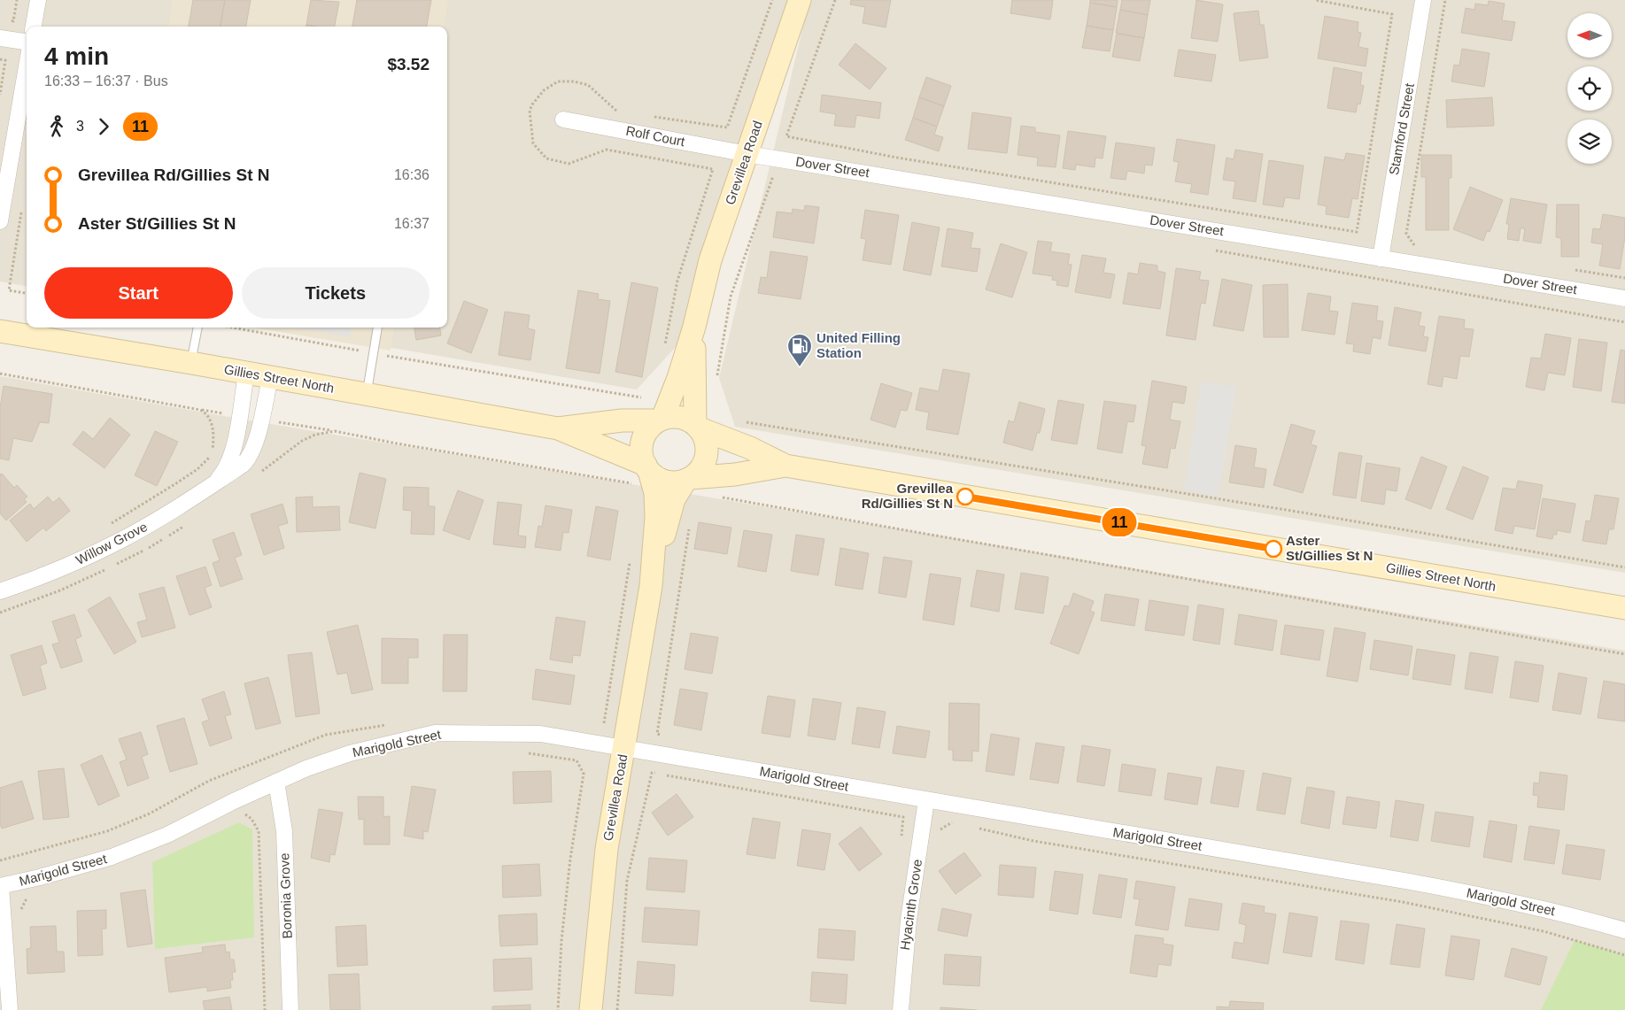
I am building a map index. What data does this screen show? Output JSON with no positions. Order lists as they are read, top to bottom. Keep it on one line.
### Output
{"streets":{"main road":["Grevillea Road","Gillies Street North"],"street":["Stamford Street","Rolf Court","Dover Street","Willow Grove","Marigold Street","Boronia Grove","Hyacinth Grove"]},"crossings":[["Stamford Street","Dover Street"],["Rolf Court","Grevillea Road"],["Rolf Court","Dover Street"],["Grevillea Road","Dover Street"],["Grevillea Road","Gillies Street North"],["Grevillea Road","Marigold Street"],["Gillies Street North","Willow Grove"],["Marigold Street","Boronia Grove"],["Marigold Street","Hyacinth Grove"]],"places":{"fuel station":["United Filling Station"],"other":["Grevillea Rd/Gillies St N","Aster St/Gillies St N"]},"lines":["bus line 11"],"north":"left","page":{"on_map":"11","heading":["4 min","16:33 – 16:37 · Bus","$3.52"],"legs":["3","11"],"list":[{"name":"Grevillea Rd/Gillies St N","value":"16:36"},{"name":"Aster St/Gillies St N","value":"16:37"}],"buttons":["Start","Tickets"]}}
